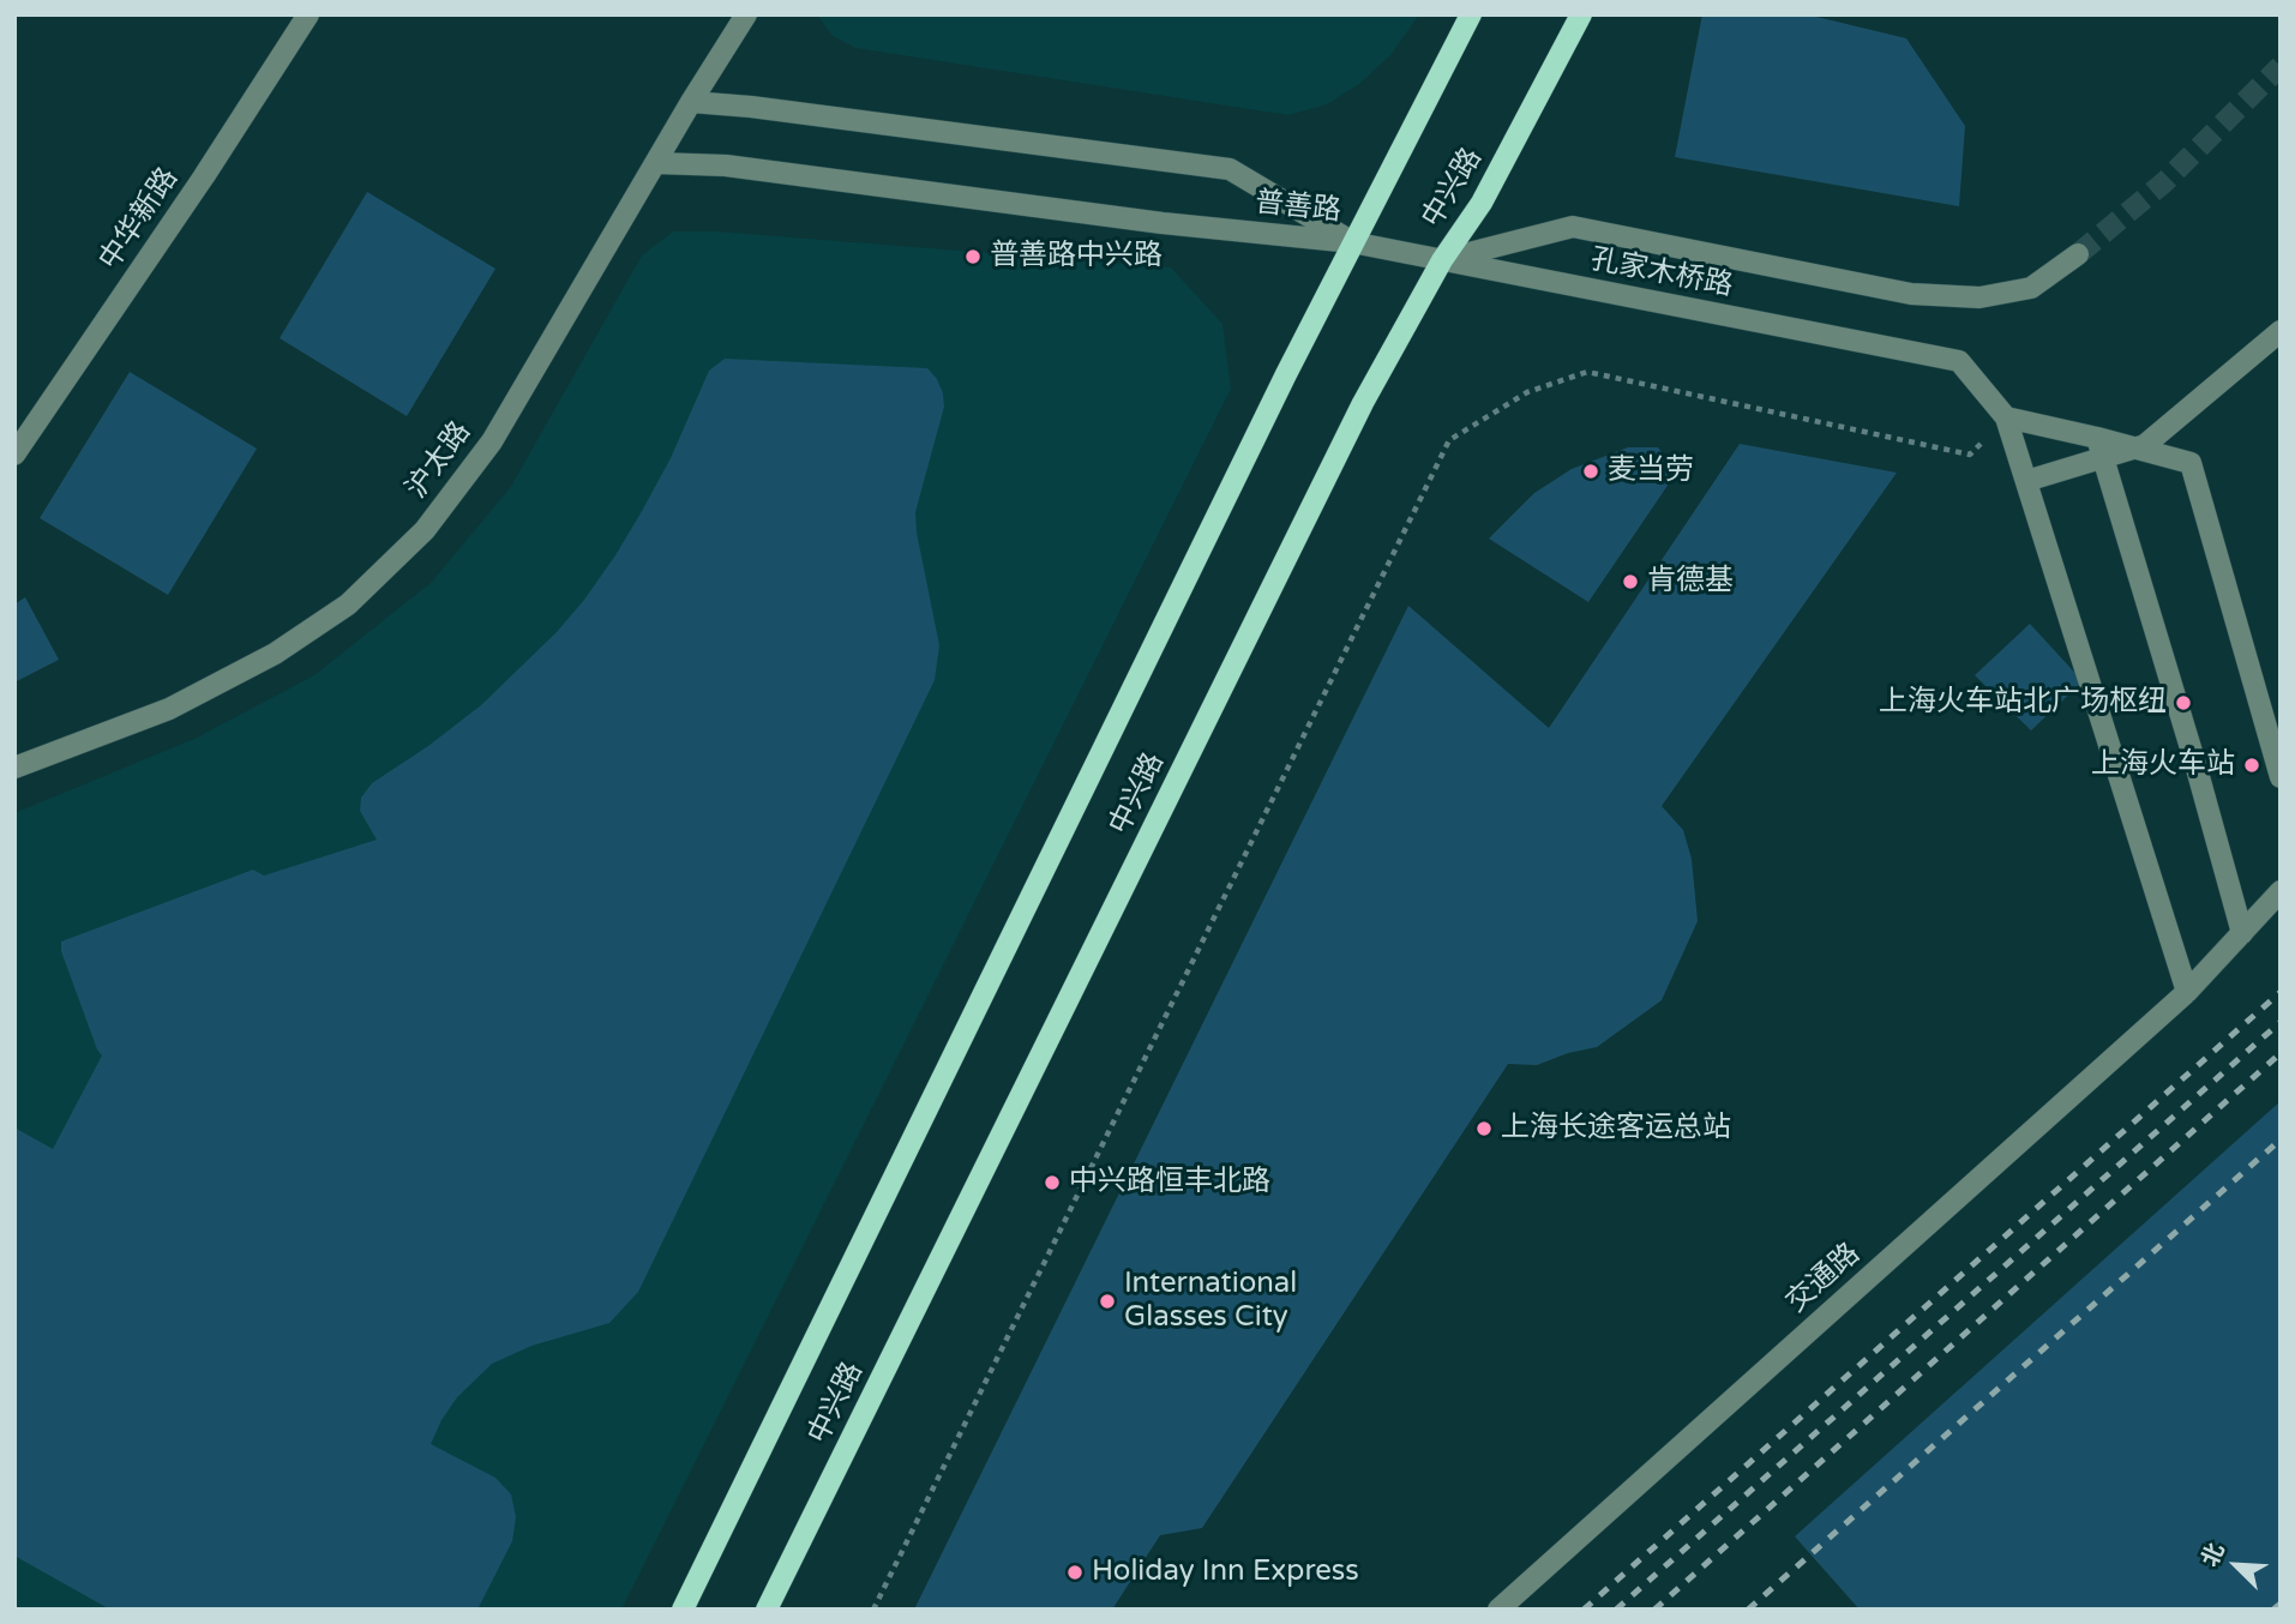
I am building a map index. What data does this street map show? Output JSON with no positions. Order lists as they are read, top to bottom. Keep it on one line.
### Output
{"streets":{"main road":["中兴路"],"street":["普善路","中华新路","孔家木桥路","沪太路","交通路"]},"crossings":[["中兴路","普善路"],["中兴路","孔家木桥路"],["普善路","孔家木桥路"],["普善路","沪太路"]],"places":["普善路中兴路","麦当劳","肯德基","上海火车站北广场枢纽","上海火车站","上海长途客运总站","中兴路恒丰北路","International Glasses City","Holiday Inn Express"],"north":"top left"}
